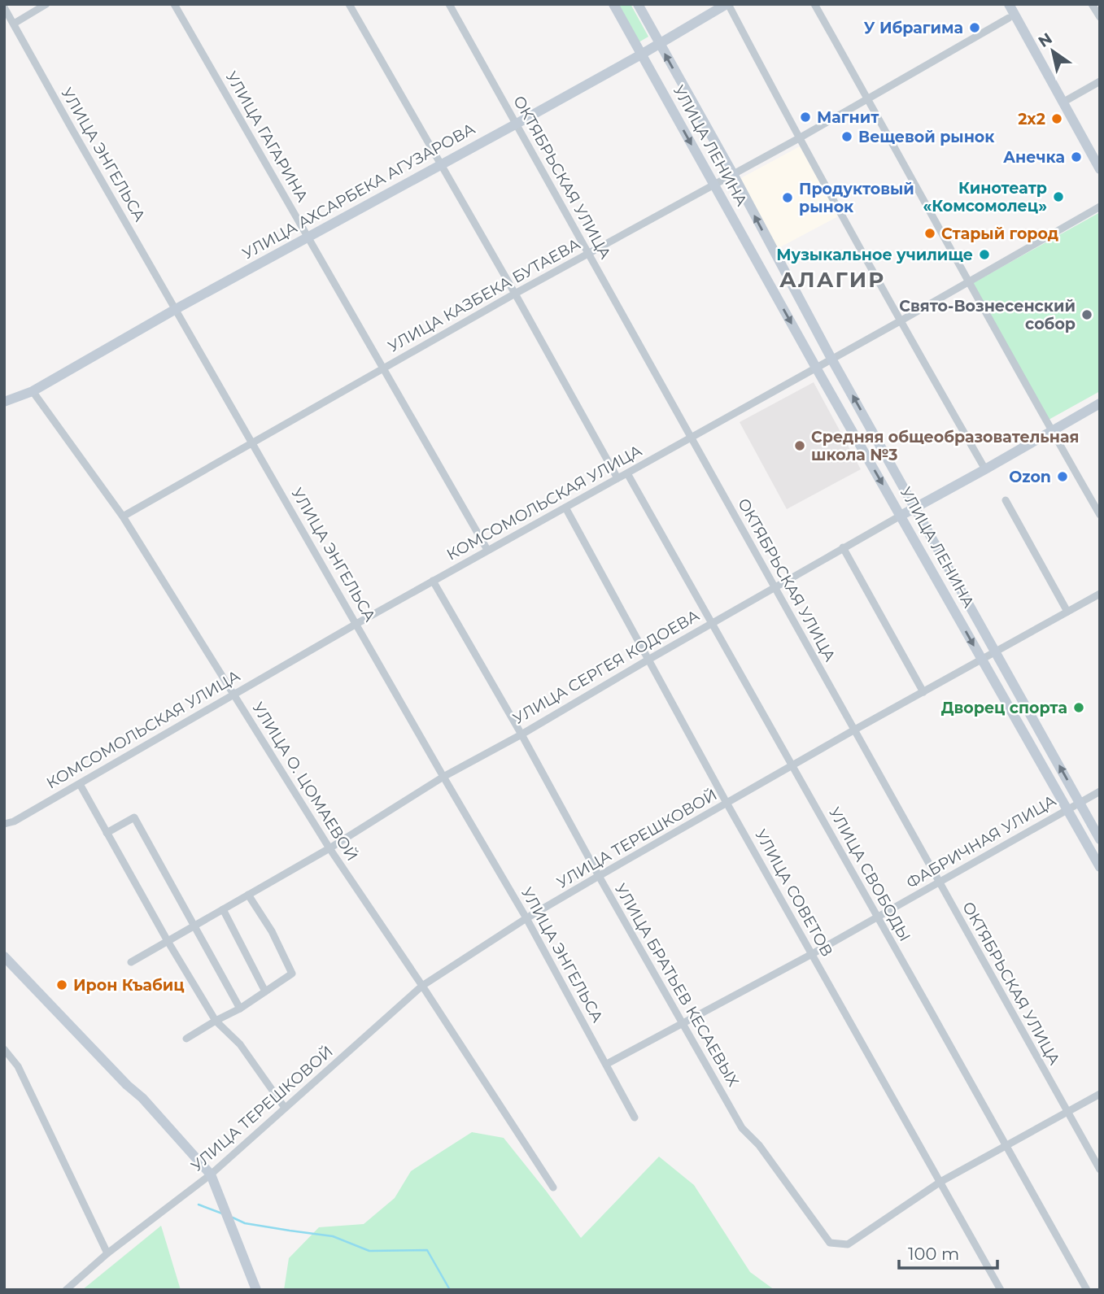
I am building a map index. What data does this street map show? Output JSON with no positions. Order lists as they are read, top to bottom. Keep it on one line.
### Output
{"streets":{"street":["УЛИЦА ГАГАРИНА","УЛИЦА ЛЕНИНА","УЛИЦА ЭНГЕЛЬСА","ОКТЯБРЬСКАЯ УЛИЦА","УЛИЦА АХСАРБЕКА АГУЗАРОВА","УЛИЦА КАЗБЕКА БУТАЕВА","КОМСОМОЛЬСКАЯ УЛИЦА","УЛИЦА СЕРГЕЯ КОДОЕВА","УЛИЦА О. ЦОМАЕВОЙ","УЛИЦА ТЕРЕШКОВОЙ","ФАБРИЧНАЯ УЛИЦА","УЛИЦА СВОБОДЫ","УЛИЦА СОВЕТОВ","УЛИЦА БРАТЬЕВ КЕСАЕВЫХ"]},"crossings":[["УЛИЦА ГАГАРИНА","УЛИЦА АХСАРБЕКА АГУЗАРОВА"],["УЛИЦА ГАГАРИНА","УЛИЦА КАЗБЕКА БУТАЕВА"],["УЛИЦА ГАГАРИНА","КОМСОМОЛЬСКАЯ УЛИЦА"],["УЛИЦА ЛЕНИНА","УЛИЦА АХСАРБЕКА АГУЗАРОВА"],["УЛИЦА ЛЕНИНА","УЛИЦА КАЗБЕКА БУТАЕВА"],["УЛИЦА ЛЕНИНА","КОМСОМОЛЬСКАЯ УЛИЦА"],["УЛИЦА ЛЕНИНА","УЛИЦА СЕРГЕЯ КОДОЕВА"],["УЛИЦА ЛЕНИНА","УЛИЦА ТЕРЕШКОВОЙ"],["УЛИЦА ЛЕНИНА","ФАБРИЧНАЯ УЛИЦА"],["УЛИЦА ЭНГЕЛЬСА","УЛИЦА АХСАРБЕКА АГУЗАРОВА"],["УЛИЦА ЭНГЕЛЬСА","УЛИЦА КАЗБЕКА БУТАЕВА"],["УЛИЦА ЭНГЕЛЬСА","КОМСОМОЛЬСКАЯ УЛИЦА"],["УЛИЦА ЭНГЕЛЬСА","УЛИЦА СЕРГЕЯ КОДОЕВА"],["УЛИЦА ЭНГЕЛЬСА","УЛИЦА ТЕРЕШКОВОЙ"],["УЛИЦА ЭНГЕЛЬСА","ФАБРИЧНАЯ УЛИЦА"],["ОКТЯБРЬСКАЯ УЛИЦА","УЛИЦА АХСАРБЕКА АГУЗАРОВА"],["ОКТЯБРЬСКАЯ УЛИЦА","УЛИЦА КАЗБЕКА БУТАЕВА"],["ОКТЯБРЬСКАЯ УЛИЦА","КОМСОМОЛЬСКАЯ УЛИЦА"],["ОКТЯБРЬСКАЯ УЛИЦА","УЛИЦА СЕРГЕЯ КОДОЕВА"],["ОКТЯБРЬСКАЯ УЛИЦА","УЛИЦА ТЕРЕШКОВОЙ"],["ОКТЯБРЬСКАЯ УЛИЦА","ФАБРИЧНАЯ УЛИЦА"],["УЛИЦА АХСАРБЕКА АГУЗАРОВА","УЛИЦА О. ЦОМАЕВОЙ"],["УЛИЦА КАЗБЕКА БУТАЕВА","УЛИЦА О. ЦОМАЕВОЙ"],["КОМСОМОЛЬСКАЯ УЛИЦА","УЛИЦА О. ЦОМАЕВОЙ"],["КОМСОМОЛЬСКАЯ УЛИЦА","УЛИЦА СВОБОДЫ"],["КОМСОМОЛЬСКАЯ УЛИЦА","УЛИЦА СОВЕТОВ"],["КОМСОМОЛЬСКАЯ УЛИЦА","УЛИЦА БРАТЬЕВ КЕСАЕВЫХ"],["УЛИЦА СЕРГЕЯ КОДОЕВА","УЛИЦА О. ЦОМАЕВОЙ"],["УЛИЦА СЕРГЕЯ КОДОЕВА","УЛИЦА СВОБОДЫ"],["УЛИЦА СЕРГЕЯ КОДОЕВА","УЛИЦА СОВЕТОВ"],["УЛИЦА СЕРГЕЯ КОДОЕВА","УЛИЦА БРАТЬЕВ КЕСАЕВЫХ"],["УЛИЦА О. ЦОМАЕВОЙ","УЛИЦА ТЕРЕШКОВОЙ"],["УЛИЦА ТЕРЕШКОВОЙ","УЛИЦА СВОБОДЫ"],["УЛИЦА ТЕРЕШКОВОЙ","УЛИЦА СОВЕТОВ"],["УЛИЦА ТЕРЕШКОВОЙ","УЛИЦА БРАТЬЕВ КЕСАЕВЫХ"],["ФАБРИЧНАЯ УЛИЦА","УЛИЦА СВОБОДЫ"],["ФАБРИЧНАЯ УЛИЦА","УЛИЦА СОВЕТОВ"],["ФАБРИЧНАЯ УЛИЦА","УЛИЦА БРАТЬЕВ КЕСАЕВЫХ"],["УЛИЦА СОВЕТОВ","УЛИЦА БРАТЬЕВ КЕСАЕВЫХ"]],"districts":["АЛАГИР"],"places":["У Ибрагима","Магнит","2x2","Вещевой рынок","Анечка","Кинотеатр «Комсомолец»","Продуктовый рынок","Старый город","Музыкальное училище","Свято-Вознесенский собор","Средняя общеобразовательная школа №3","Ozon","Дворец спорта","Ирон Къабиц"],"scale_bar":"100 m","north":"top left"}
